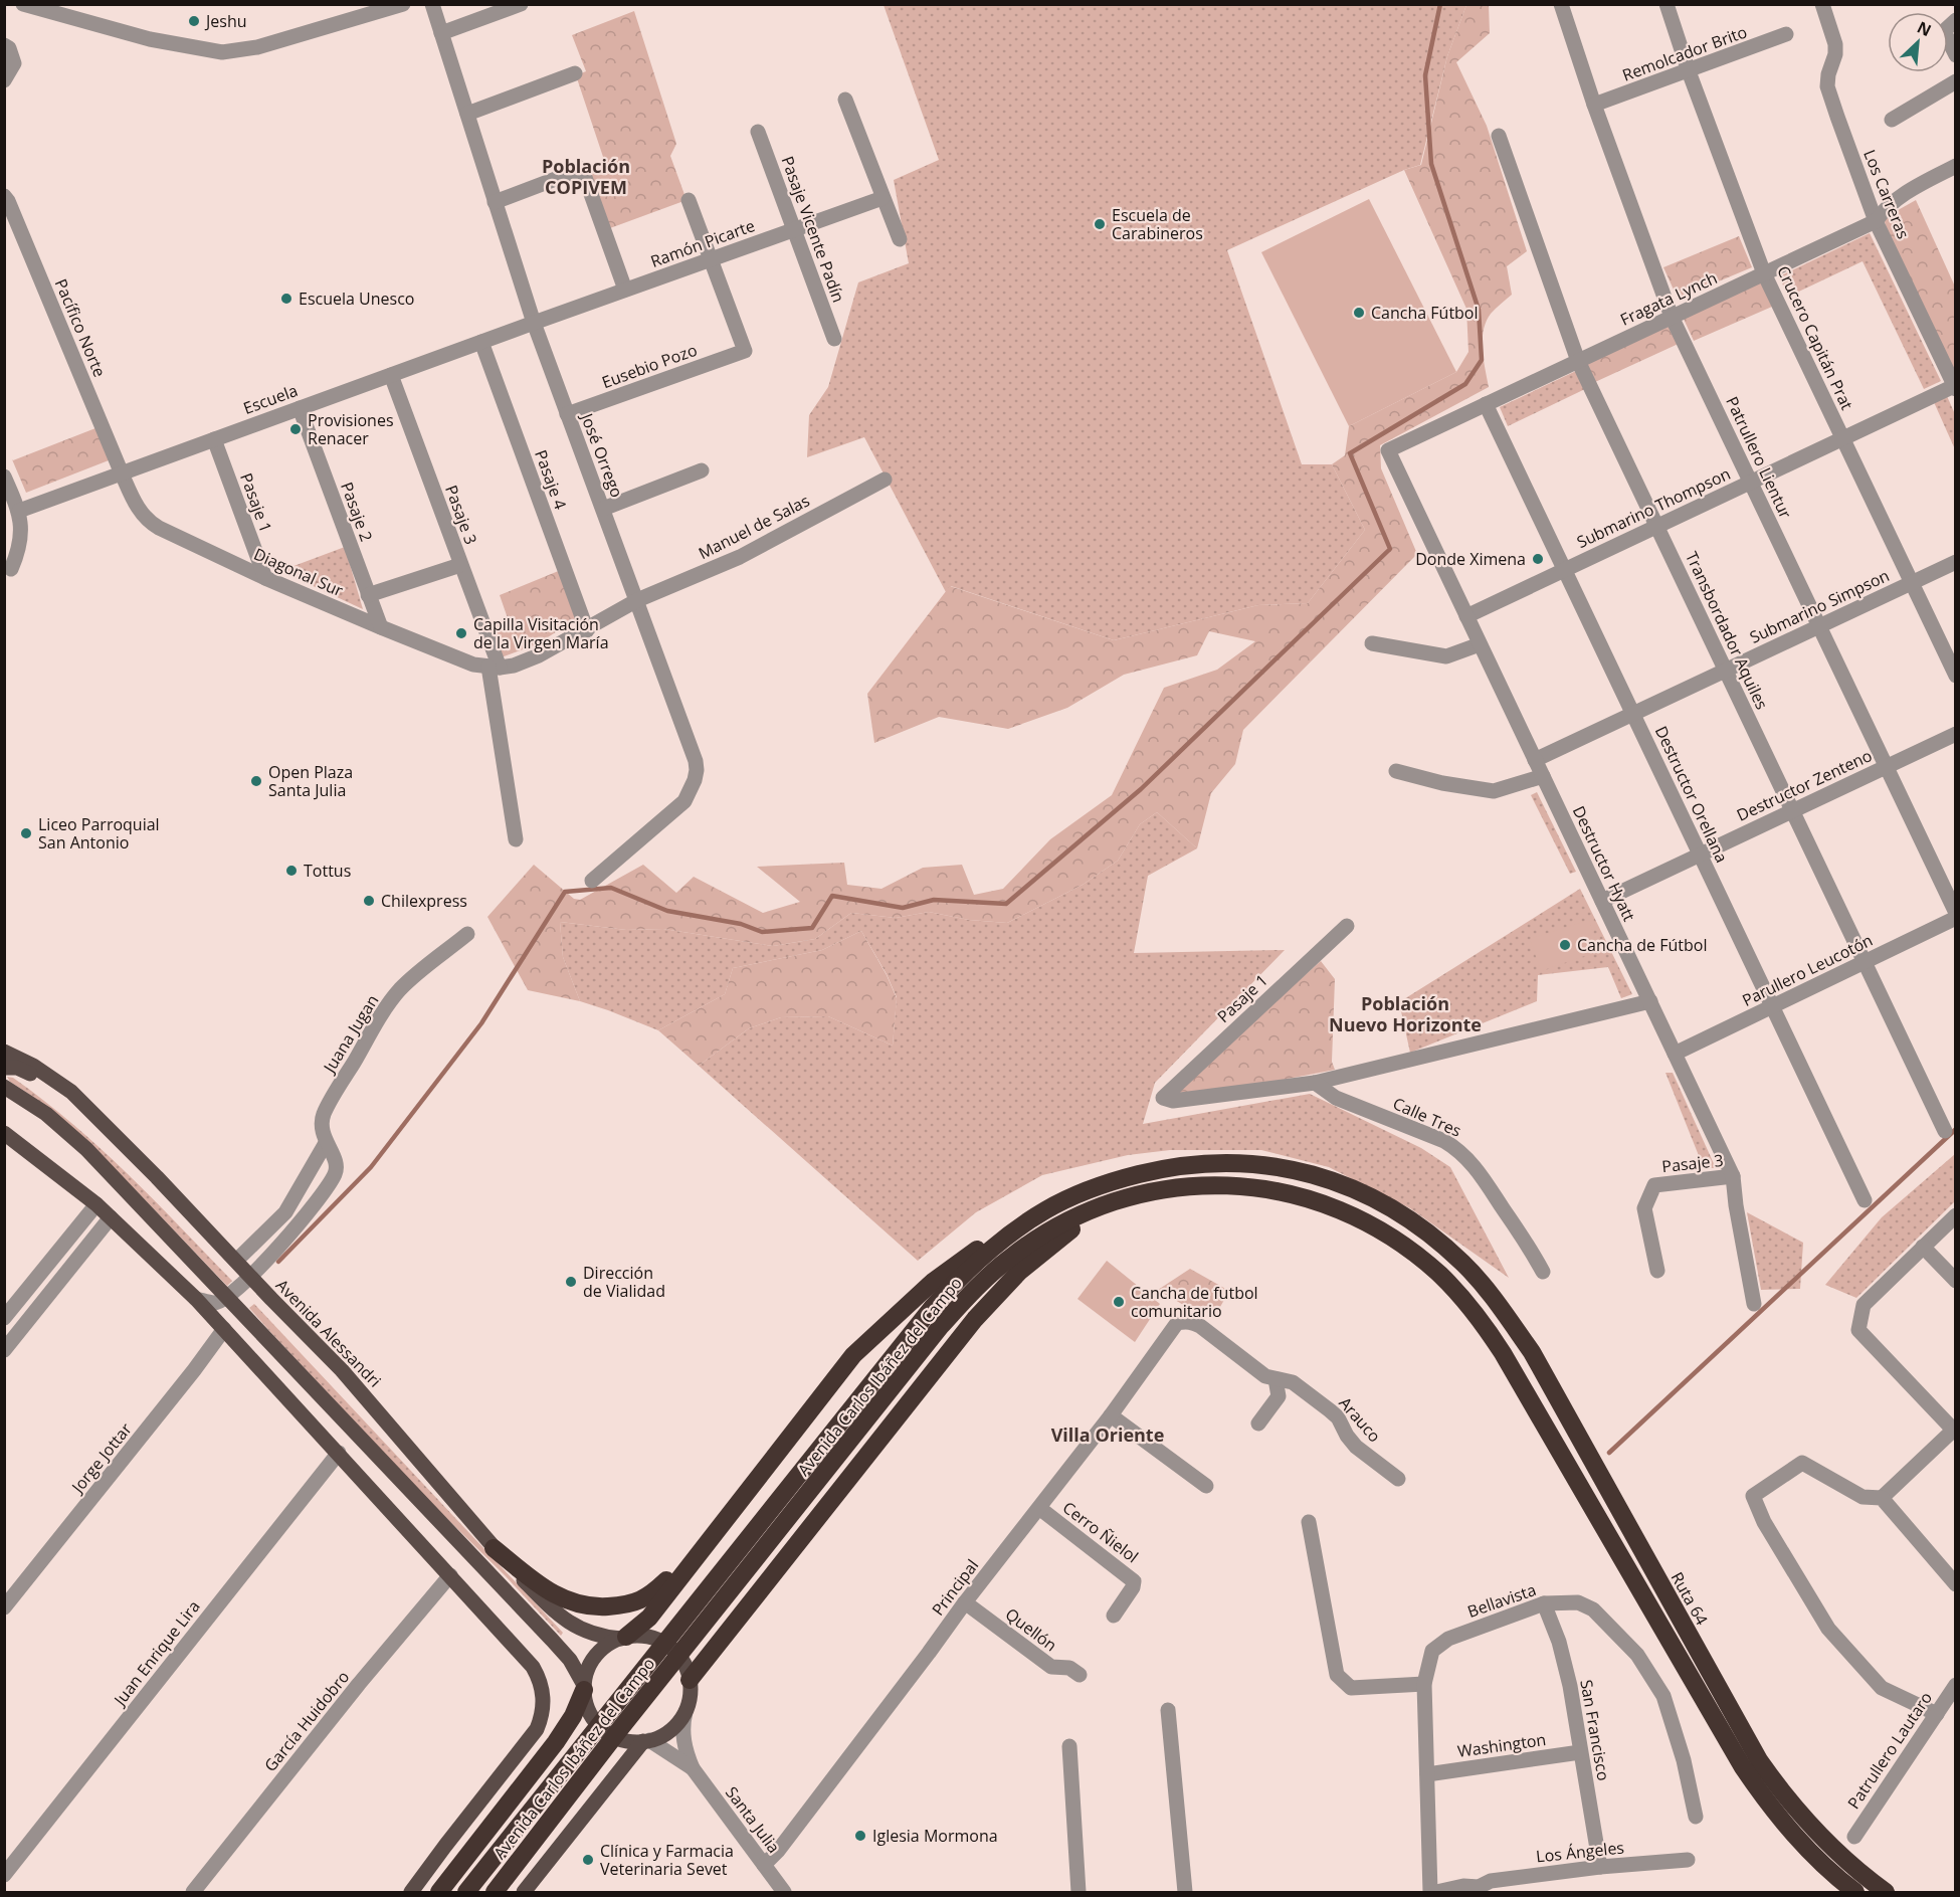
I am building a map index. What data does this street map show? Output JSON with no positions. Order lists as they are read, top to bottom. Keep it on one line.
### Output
{"streets":{"highway":["Avenida Carlos Ibáñez del Campo","Ruta 64"],"main road":["Avenida Alessandri"],"street":["Remolcador Brito","Los Carreras","Pasaje Vicente Padín","Ramón Picarte","Fragata Lynch","Pacífico Norte","Crucero Capitán Prat","Eusebio Pozo","Escuela","José Orrego","Patrullero Lientur","Pasaje 4","Pasaje 1","Submarino Thompson","Pasaje 2","Pasaje 3","Manuel de Salas","Diagonal Sur","Submarino Simpson","Transbordador Aquiles","Destructor Zenteno","Destructor Orellana","Destructor Hyatt","Parullero Leucotón","Juana Jugan","Calle Tres","Arauco","Jorge Jottar","Cerro Ñielol","Principal","Bellavista","Quellón","Juan Enrique Lira","García Huidobro","San Francisco","Washington","Patrullero Lautaro","Santa Julia","Los Ángeles"]},"crossings":[["Remolcador Brito","Crucero Capitán Prat"],["Remolcador Brito","Patrullero Lientur"],["Los Carreras","Fragata Lynch"],["Los Carreras","Submarino Thompson"],["Pasaje Vicente Padín","Ramón Picarte"],["Ramón Picarte","Eusebio Pozo"],["Ramón Picarte","Escuela"],["Ramón Picarte","José Orrego"],["Fragata Lynch","Crucero Capitán Prat"],["Fragata Lynch","Patrullero Lientur"],["Fragata Lynch","Transbordador Aquiles"],["Fragata Lynch","Destructor Orellana"],["Fragata Lynch","Destructor Hyatt"],["Pacífico Norte","Escuela"],["Pacífico Norte","Diagonal Sur"],["Crucero Capitán Prat","Submarino Thompson"],["Crucero Capitán Prat","Submarino Simpson"],["Eusebio Pozo","José Orrego"],["Escuela","José Orrego"],["Escuela","Pasaje 4"],["Escuela","Pasaje 1"],["Escuela","Pasaje 2"],["Escuela","Pasaje 3"],["Escuela","Diagonal Sur"],["José Orrego","Manuel de Salas"],["José Orrego","Diagonal Sur"],["Patrullero Lientur","Submarino Thompson"],["Patrullero Lientur","Submarino Simpson"],["Patrullero Lientur","Destructor Zenteno"],["Patrullero Lientur","Parullero Leucotón"],["Pasaje 4","Diagonal Sur"],["Pasaje 1","Diagonal Sur"],["Pasaje 1","Calle Tres"],["Submarino Thompson","Transbordador Aquiles"],["Submarino Thompson","Destructor Orellana"],["Submarino Thompson","Destructor Hyatt"],["Pasaje 2","Diagonal Sur"],["Pasaje 3","Diagonal Sur"],["Pasaje 3","Destructor Hyatt"],["Manuel de Salas","Diagonal Sur"],["Submarino Simpson","Transbordador Aquiles"],["Submarino Simpson","Destructor Orellana"],["Submarino Simpson","Destructor Hyatt"],["Transbordador Aquiles","Destructor Zenteno"],["Transbordador Aquiles","Parullero Leucotón"],["Destructor Zenteno","Destructor Orellana"],["Destructor Zenteno","Destructor Hyatt"],["Destructor Orellana","Parullero Leucotón"],["Destructor Hyatt","Parullero Leucotón"],["Juana Jugan","Avenida Alessandri"],["Avenida Alessandri","Santa Julia"],["Avenida Carlos Ibáñez del Campo","Ruta 64"],["Arauco","Principal"],["Cerro Ñielol","Principal"],["Principal","Quellón"],["Principal","Santa Julia"],["Bellavista","San Francisco"],["Bellavista","Washington"],["San Francisco","Washington"],["San Francisco","Los Ángeles"]],"districts":["Población COPIVEM","Población Nuevo Horizonte","Villa Oriente"],"places":["Jeshu","Escuela de Carabineros","Escuela Unesco","Cancha Fútbol","Provisiones Renacer","Donde Ximena","Capilla Visitación de la Virgen María","Open Plaza Santa Julia","Liceo Parroquial San Antonio","Tottus","Chilexpress","Cancha de Fútbol","Dirección de Vialidad","Cancha de futbol comunitario","Iglesia Mormona","Clínica y Farmacia Veterinaria Sevet"],"north":"top right"}
